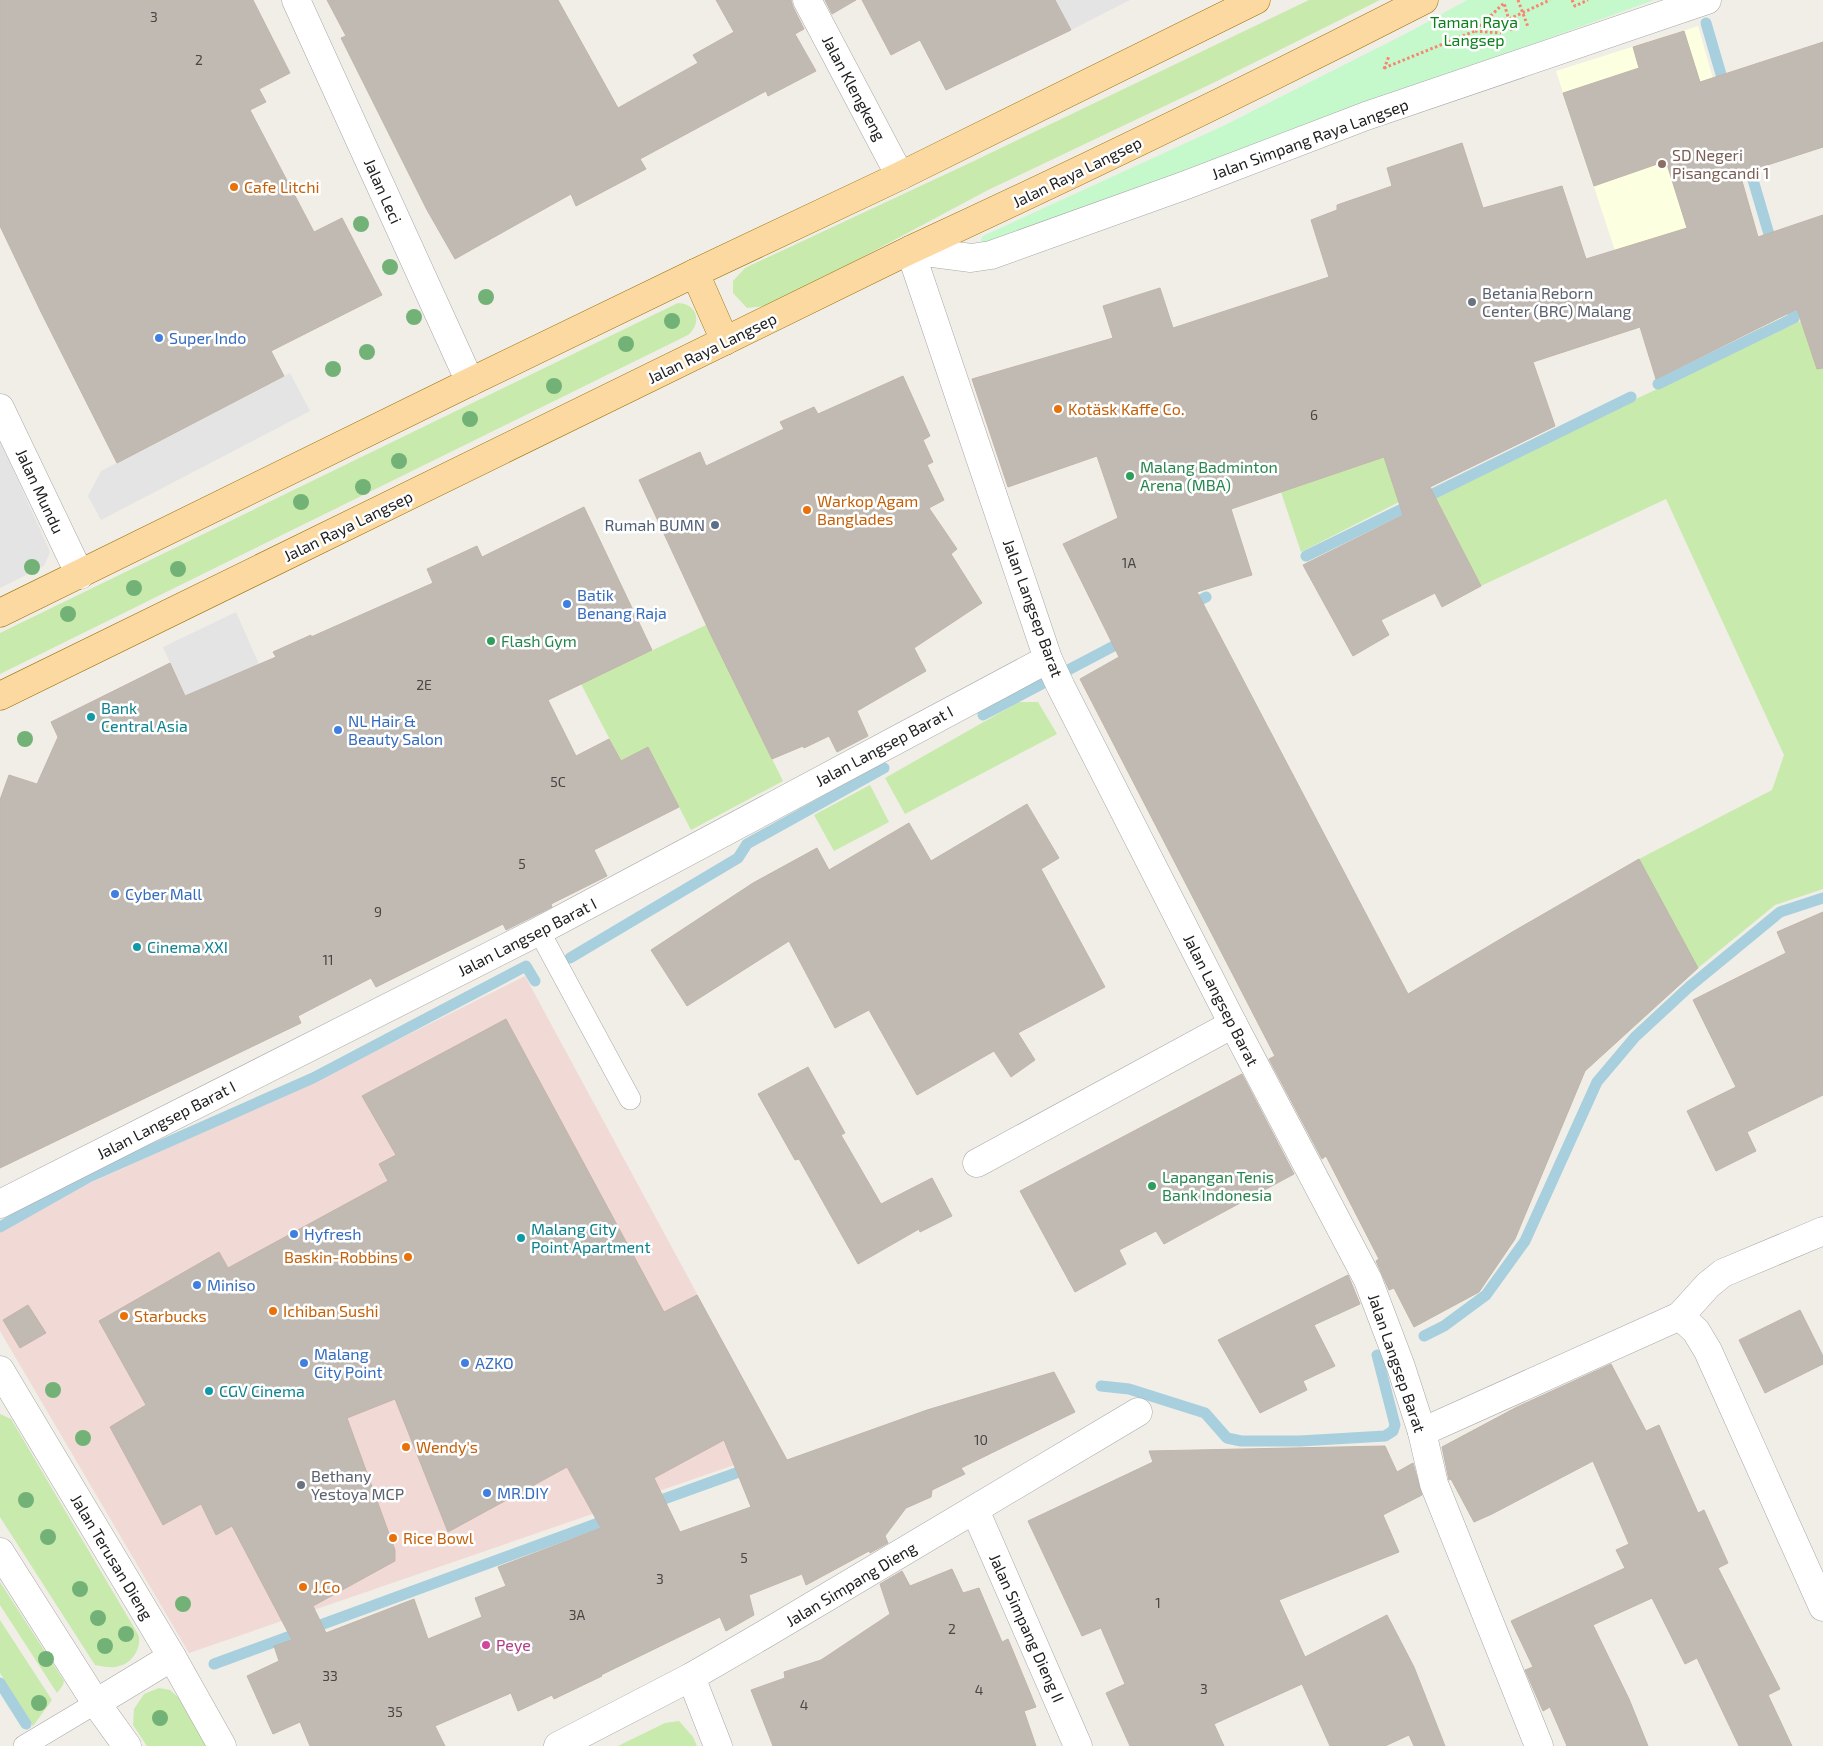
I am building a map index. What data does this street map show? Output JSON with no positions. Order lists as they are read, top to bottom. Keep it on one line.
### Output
{"streets":{"main road":["Jalan Raya Langsep"],"street":["Jalan Klengkeng","Jalan Simpang Raya Langsep","Jalan Leci","Jalan Mundu","Jalan Langsep Barat","Jalan Langsep Barat I","Jalan Terusan Dieng","Jalan Simpang Dieng","Jalan Simpang Dieng II"]},"crossings":[["Jalan Simpang Raya Langsep","Jalan Raya Langsep"],["Jalan Simpang Raya Langsep","Jalan Langsep Barat"],["Jalan Raya Langsep","Jalan Langsep Barat"],["Jalan Langsep Barat","Jalan Langsep Barat I"],["Jalan Simpang Dieng","Jalan Simpang Dieng II"]],"parks":["Taman Raya Langsep"],"places":["SD Negeri Pisangcandi 1","Cafe Litchi","Betania Reborn Center (BRC) Malang","Super Indo","Kotäsk Kaffe Co.","Malang Badminton Arena (MBA)","Warkop Agam Banglades","Rumah BUMN","Batik Benang Raja","Flash Gym","Bank Central Asia","NL Hair & Beauty Salon","Cyber Mall","Cinema XXI","Lapangan Tenis Bank Indonesia","Hyfresh","Malang City Point Apartment","Baskin-Robbins","Miniso","Ichiban Sushi","Starbucks","Malang City Point","AZKO","CGV Cinema","Wendy's","Bethany Yestoya MCP","MR.DIY","Rice Bowl","J.Co","Peye"],"house_numbers":["3","2","6","1A","2E","5C","5","9","11","10","5","3","1","3A","2","33","3","4","4","35"]}
